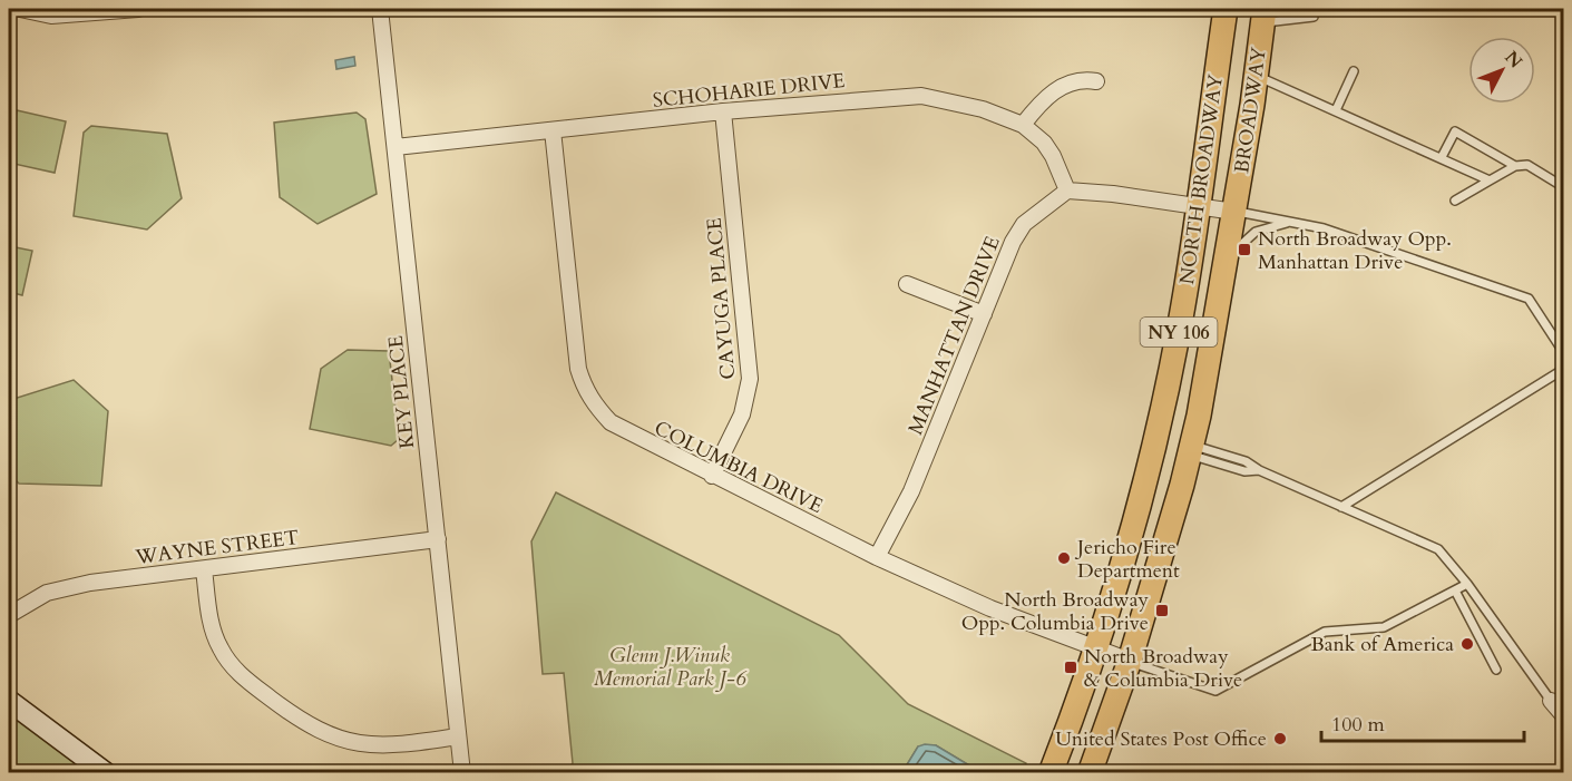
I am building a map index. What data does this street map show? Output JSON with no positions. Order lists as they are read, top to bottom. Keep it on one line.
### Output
{"streets":{"main road":["BROADWAY","NORTH BROADWAY","NY 106"],"street":["SCHOHARIE DRIVE","CAYUGA PLACE","MANHATTAN DRIVE","KEY PLACE","COLUMBIA DRIVE","WAYNE STREET"]},"crossings":[["SCHOHARIE DRIVE","CAYUGA PLACE"],["SCHOHARIE DRIVE","MANHATTAN DRIVE"],["SCHOHARIE DRIVE","KEY PLACE"],["SCHOHARIE DRIVE","COLUMBIA DRIVE"],["BROADWAY","NORTH BROADWAY"],["NORTH BROADWAY","COLUMBIA DRIVE"],["CAYUGA PLACE","COLUMBIA DRIVE"],["MANHATTAN DRIVE","COLUMBIA DRIVE"],["KEY PLACE","WAYNE STREET"]],"parks":["Glenn J.Winuk Memorial Park J-6"],"places":{"transit":["North Broadway Opp. Manhattan Drive","North Broadway Opp. Columbia Drive","North Broadway & Columbia Drive"],"other":["Jericho Fire Department","Bank of America","United States Post Office"]},"scale_bar":"100 m","north":"top right"}
